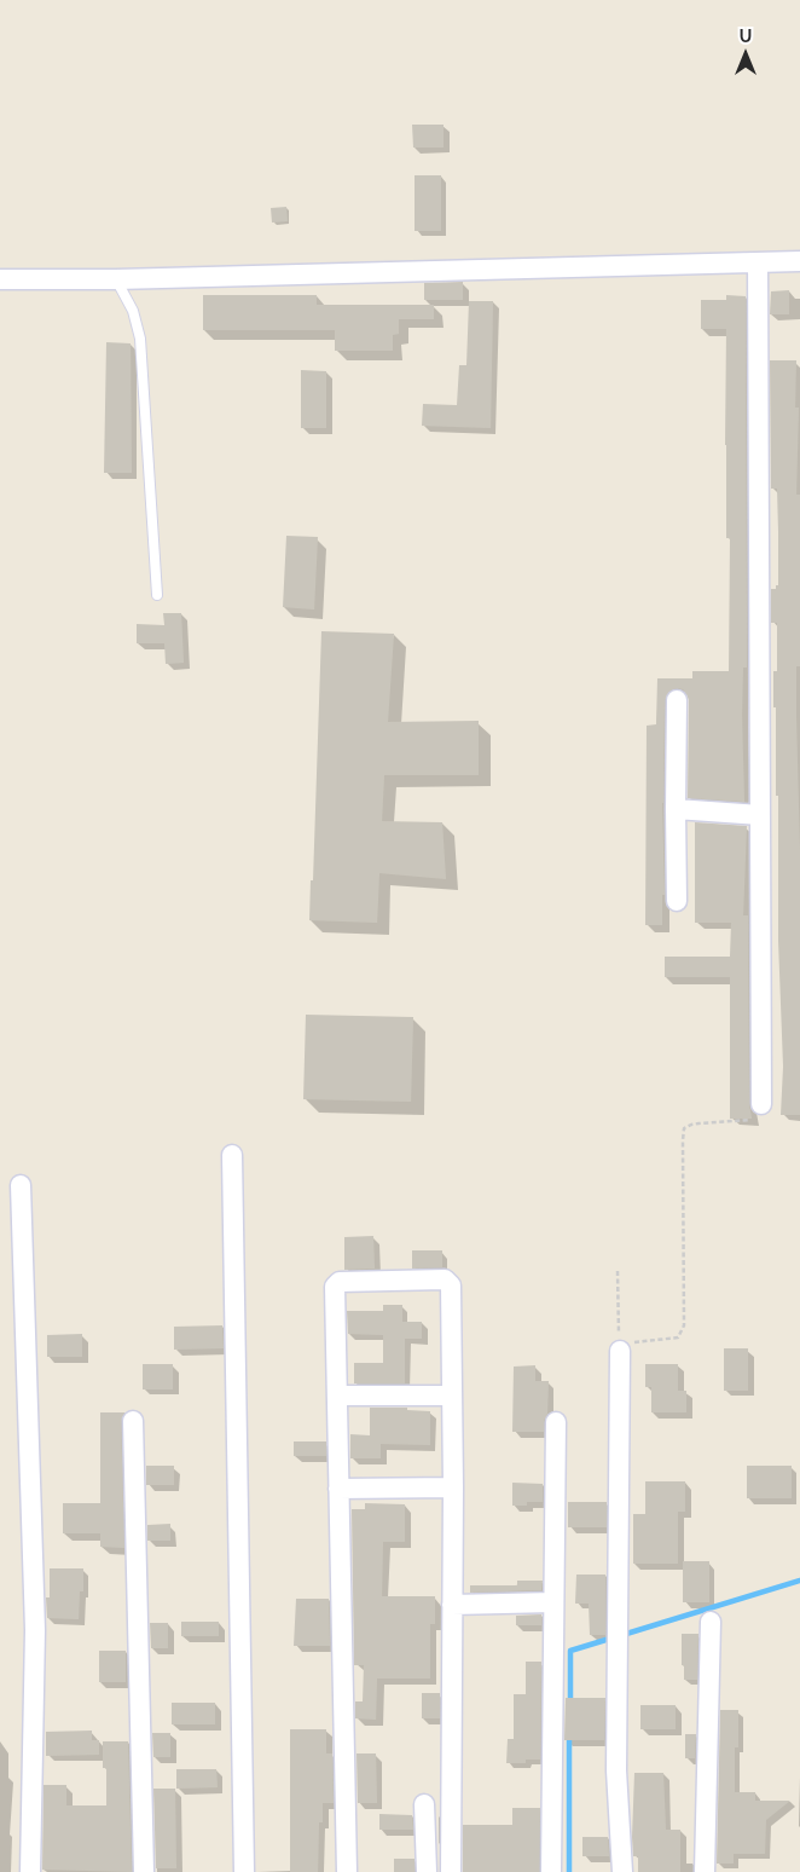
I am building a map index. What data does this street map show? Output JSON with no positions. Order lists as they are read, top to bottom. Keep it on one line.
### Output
{"north":"top"}
